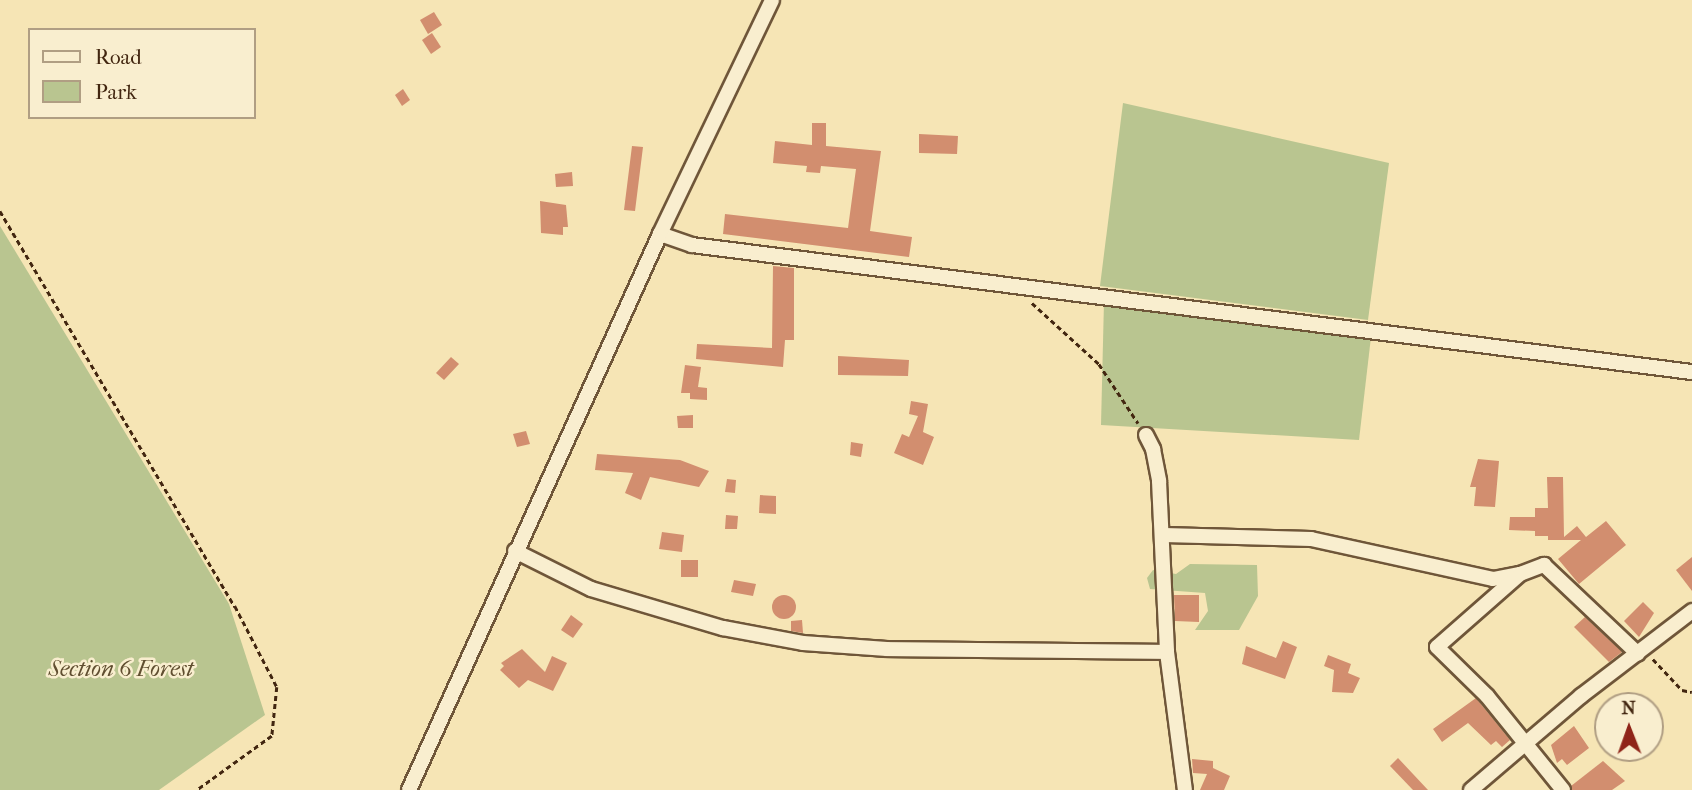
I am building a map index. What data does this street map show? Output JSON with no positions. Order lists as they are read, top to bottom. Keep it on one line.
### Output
{"parks":["Section 6 Forest"],"legend":["Road","Park"],"north":"top"}
